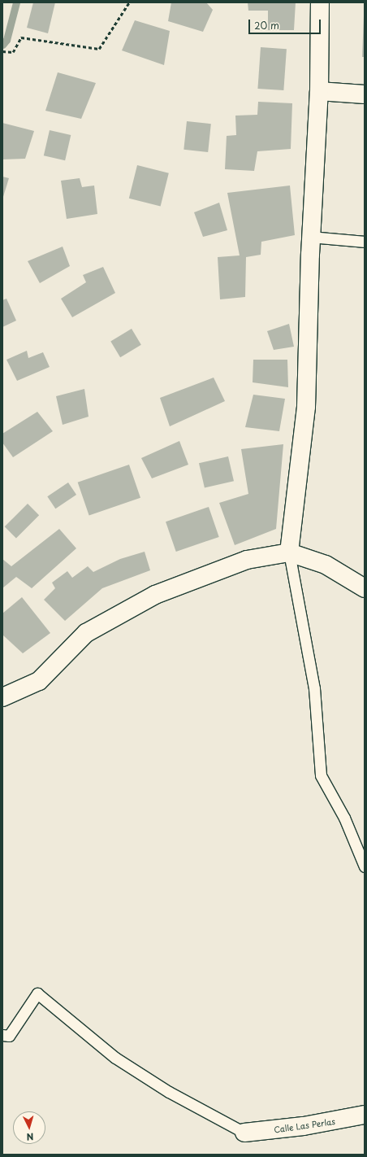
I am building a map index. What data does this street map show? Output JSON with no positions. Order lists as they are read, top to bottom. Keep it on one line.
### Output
{"streets":{"street":["Calle Las Perlas"]},"scale_bar":"20 m","north":"bottom"}
